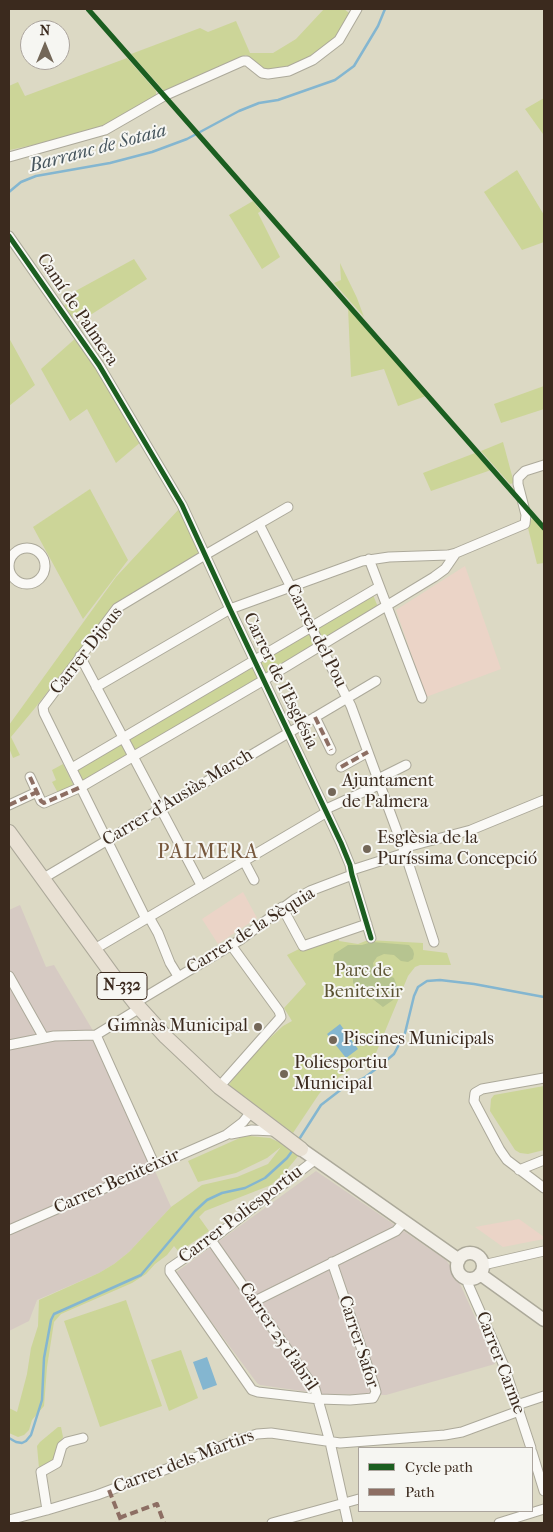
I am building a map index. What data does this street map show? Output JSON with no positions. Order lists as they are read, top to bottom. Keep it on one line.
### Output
{"streets":{"highway":["N-332"],"street":["Camí de Palmera","Carrer del Pou","Carrer Dijous","Carrer de l'Església","Carrer d'Ausiàs March","Carrer de la Sèquia","Carrer Beniteixir","Carrer Poliesportiu","Carrer 25 d'abril","Carrer Safor","Carrer Carme","Carrer dels Màrtirs"]},"crossings":[["Camí de Palmera","Carrer de l'Església"],["Carrer del Pou","Carrer Dijous"],["Carrer del Pou","Carrer d'Ausiàs March"],["Carrer del Pou","Carrer de la Sèquia"],["Carrer Dijous","Carrer de l'Església"],["Carrer de l'Església","Carrer d'Ausiàs March"],["Carrer de l'Església","Carrer de la Sèquia"],["Carrer d'Ausiàs March","N-332"],["Carrer de la Sèquia","N-332"],["N-332","Carrer Beniteixir"],["Carrer Poliesportiu","Carrer 25 d'abril"],["Carrer Poliesportiu","Carrer Safor"],["Carrer 25 d'abril","Carrer Safor"],["Carrer 25 d'abril","Carrer dels Màrtirs"],["Carrer Carme","Carrer dels Màrtirs"]],"districts":["PALMERA"],"water":["Barranc de Sotaia"],"parks":["Parc de Beniteixir"],"places":["Ajuntament de Palmera","Esglèsia de la Puríssima Concepció","Gimnàs Municipal","Piscines Municipals","Poliesportiu Municipal"],"legend":["Cycle path","Path"],"north":"top"}
